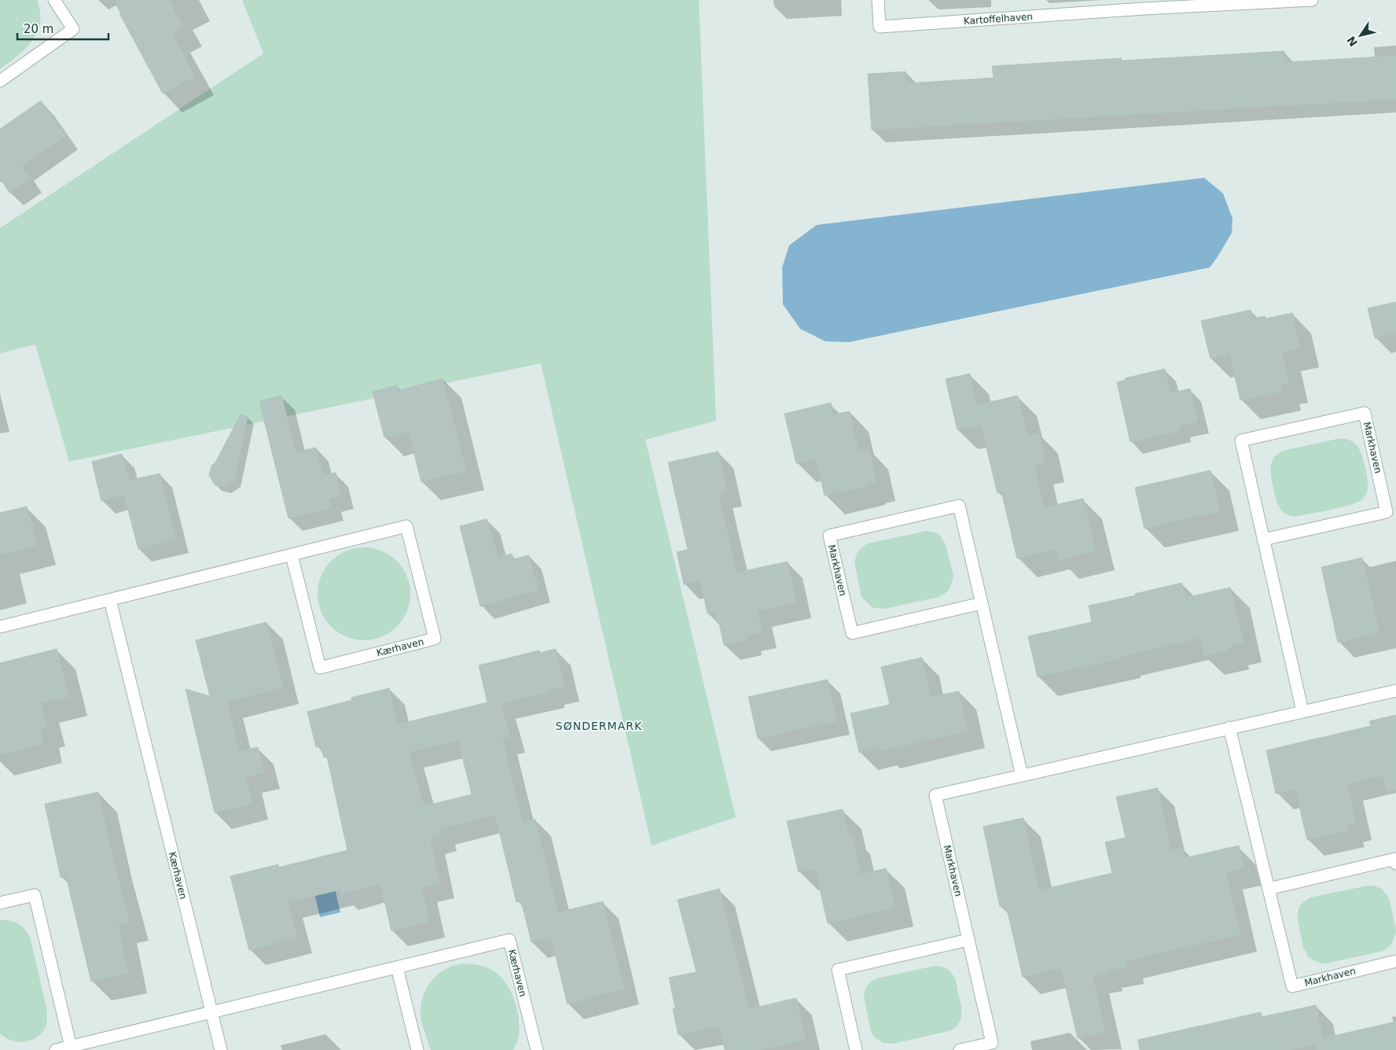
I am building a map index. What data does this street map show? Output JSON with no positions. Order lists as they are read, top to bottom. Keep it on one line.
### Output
{"streets":{"street":["Kartoffelhaven","Markhaven","Kærhaven"]},"districts":["SØNDERMARK"],"scale_bar":"20 m","north":"bottom left"}
